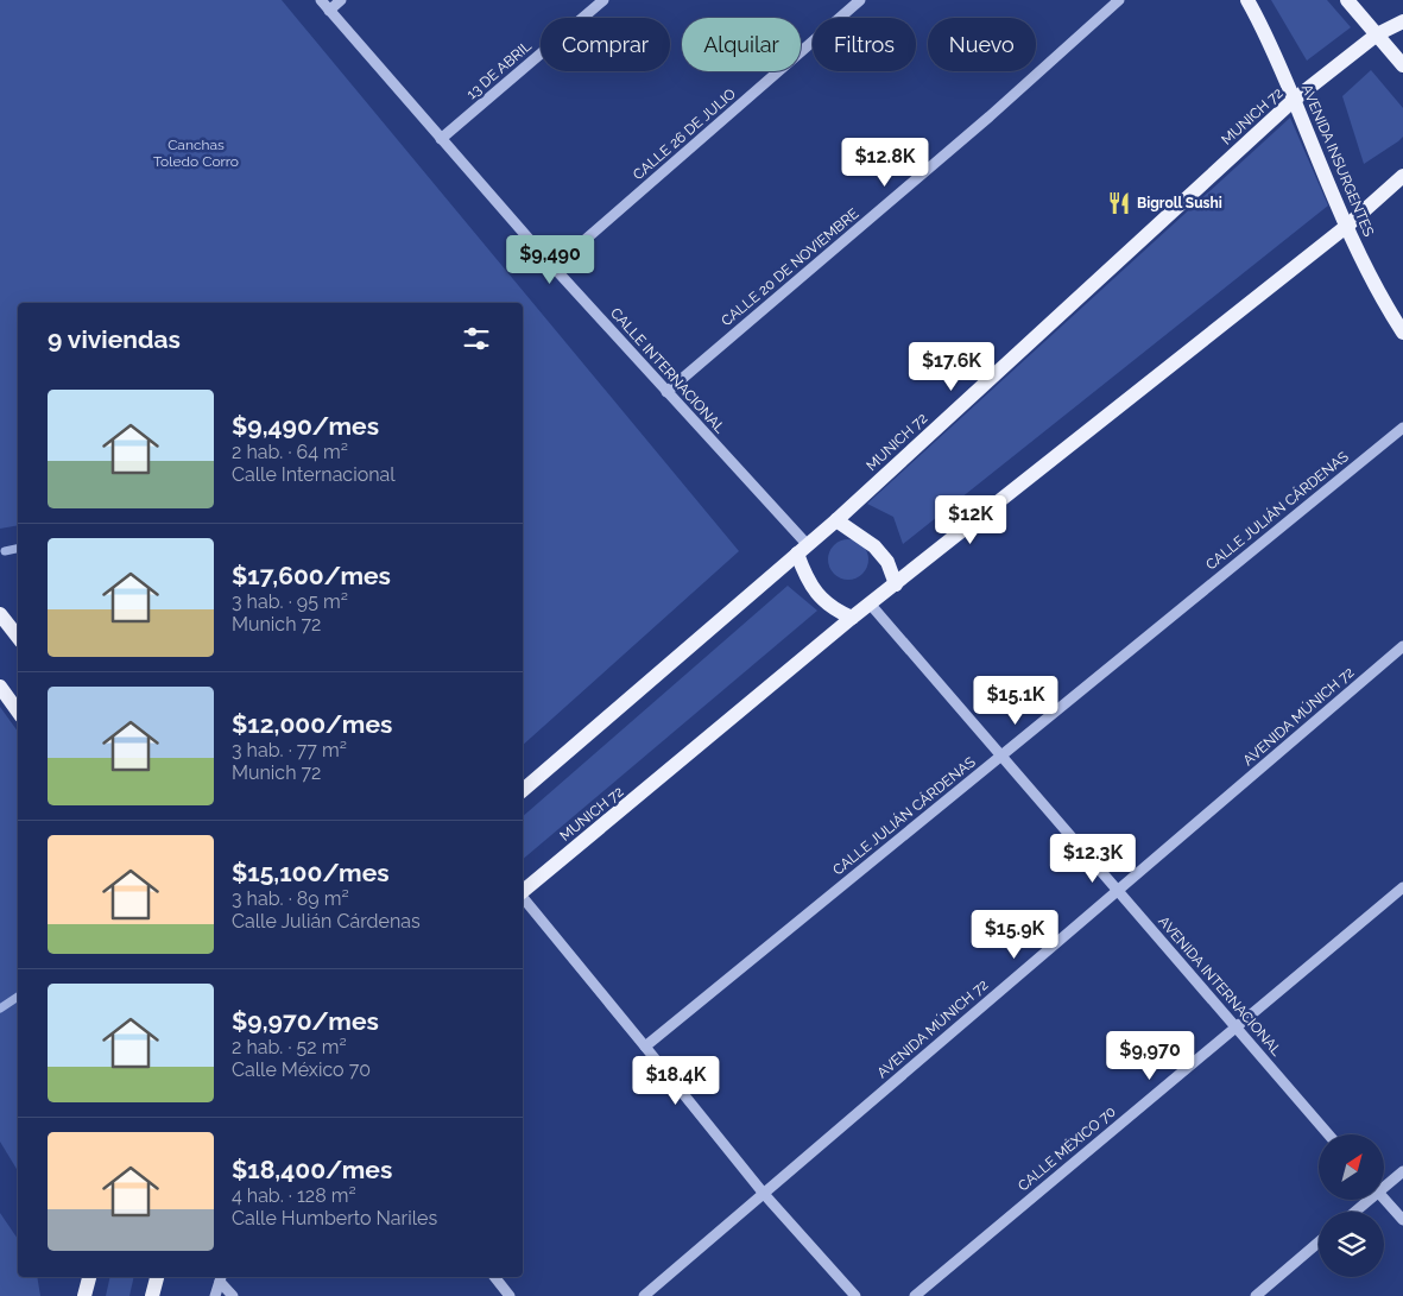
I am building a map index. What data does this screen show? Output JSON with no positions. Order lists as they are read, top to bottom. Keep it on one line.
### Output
{"streets":{"main road":["MUNICH 72","AVENIDA INSURGENTES"],"street":["13 DE ABRIL","CALLE 26 DE JULIO","CALLE 20 DE NOVIEMBRE","CALLE INTERNACIONAL","CALLE JULIÁN CÁRDENAS","AVENIDA MÚNICH 72","AVENIDA INTERNACIONAL","CALLE MÉXICO 70"]},"crossings":[["13 DE ABRIL","CALLE INTERNACIONAL"],["MUNICH 72","AVENIDA INSURGENTES"],["MUNICH 72","CALLE INTERNACIONAL"],["MUNICH 72","AVENIDA INTERNACIONAL"],["CALLE 26 DE JULIO","CALLE INTERNACIONAL"],["CALLE 20 DE NOVIEMBRE","CALLE INTERNACIONAL"],["CALLE INTERNACIONAL","AVENIDA INTERNACIONAL"],["CALLE JULIÁN CÁRDENAS","AVENIDA INTERNACIONAL"],["AVENIDA MÚNICH 72","AVENIDA INTERNACIONAL"],["AVENIDA INTERNACIONAL","CALLE MÉXICO 70"]],"parks":["Canchas Toledo Corro"],"places":{"restaurant":["Bigroll Sushi"]},"north":"top right","page":{"chip":["Comprar","Alquilar","Filtros","Nuevo"],"price":["$12.8K","$9,490","$17.6K","$12K","$15.1K","$12.3K","$15.9K","$9,970","$18.4K"],"heading":"9 viviendas","list":[{"name":"$9,490/mes","note":"2 hab. · 64 m² · Calle Internacional"},{"name":"$17,600/mes","note":"3 hab. · 95 m² · Munich 72"},{"name":"$12,000/mes","note":"3 hab. · 77 m² · Munich 72"},{"name":"$15,100/mes","note":"3 hab. · 89 m² · Calle Julián Cárdenas"},{"name":"$9,970/mes","note":"2 hab. · 52 m² · Calle México 70"},{"name":"$18,400/mes","note":"4 hab. · 128 m² · Calle Humberto Nariles"}]}}
